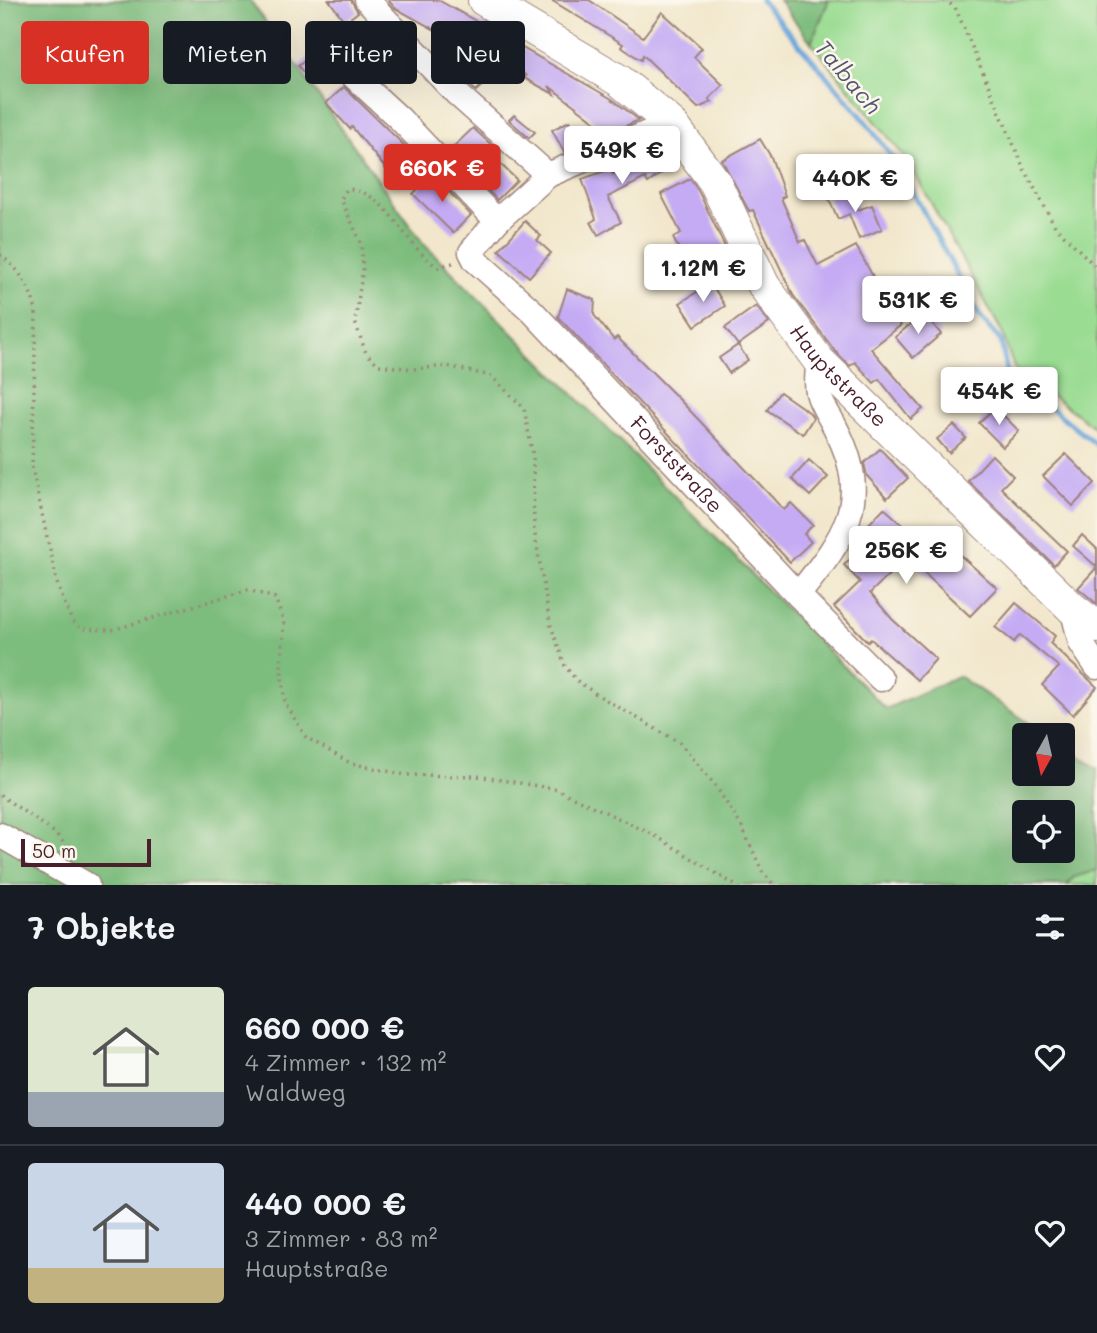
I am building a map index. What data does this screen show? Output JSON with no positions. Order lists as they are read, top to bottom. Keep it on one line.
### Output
{"streets":{"main road":["Hauptstraße"],"street":["Forststraße"]},"water":["Talbach"],"scale_bar":"50 m","north":"bottom","page":{"chip":["Kaufen","Mieten","Filter","Neu"],"price":["549K €","660K €","440K €","1.12M €","531K €","454K €","256K €"],"scale":"50 m","heading":"7 Objekte","list":[{"name":"660 000 €","note":"4 Zimmer · 132 m² · Waldweg"},{"name":"440 000 €","note":"3 Zimmer · 83 m² · Hauptstraße"}]}}
